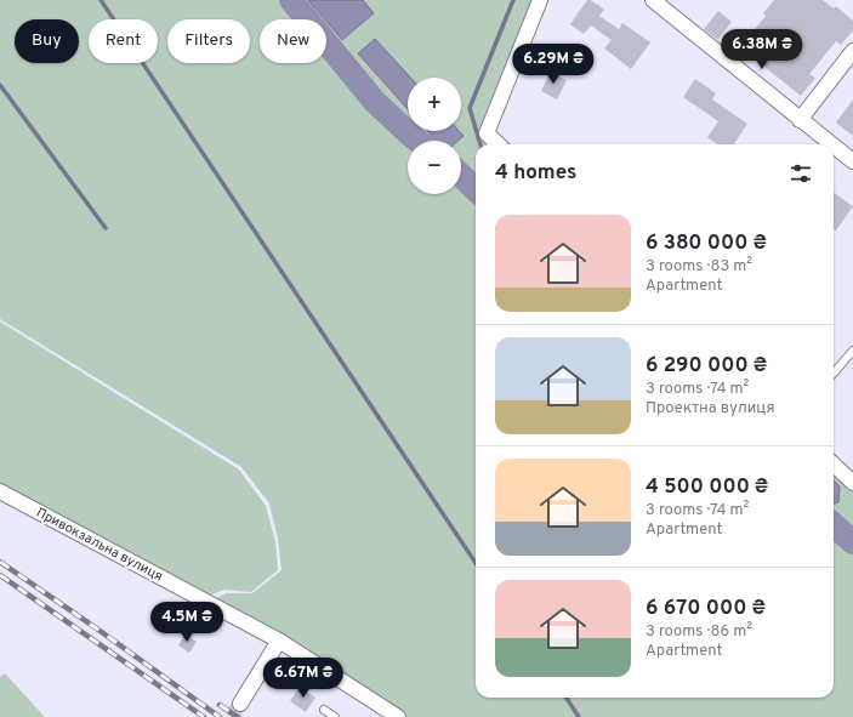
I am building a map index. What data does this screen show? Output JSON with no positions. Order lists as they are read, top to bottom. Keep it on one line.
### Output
{"streets":{"street":["Привокзальна вулиця"]},"page":{"chip":["Buy","Rent","Filters","New"],"price":["6.38M ₴","6.29M ₴","4.5M ₴","6.67M ₴"],"map_buttons":["+","−"],"heading":"4 homes","list":[{"name":"6 380 000 ₴","note":"3 rooms · 83 m² · Apartment"},{"name":"6 290 000 ₴","note":"3 rooms · 74 m² · Проектна вулиця"},{"name":"4 500 000 ₴","note":"3 rooms · 74 m² · Apartment"},{"name":"6 670 000 ₴","note":"3 rooms · 86 m² · Apartment"}]}}
